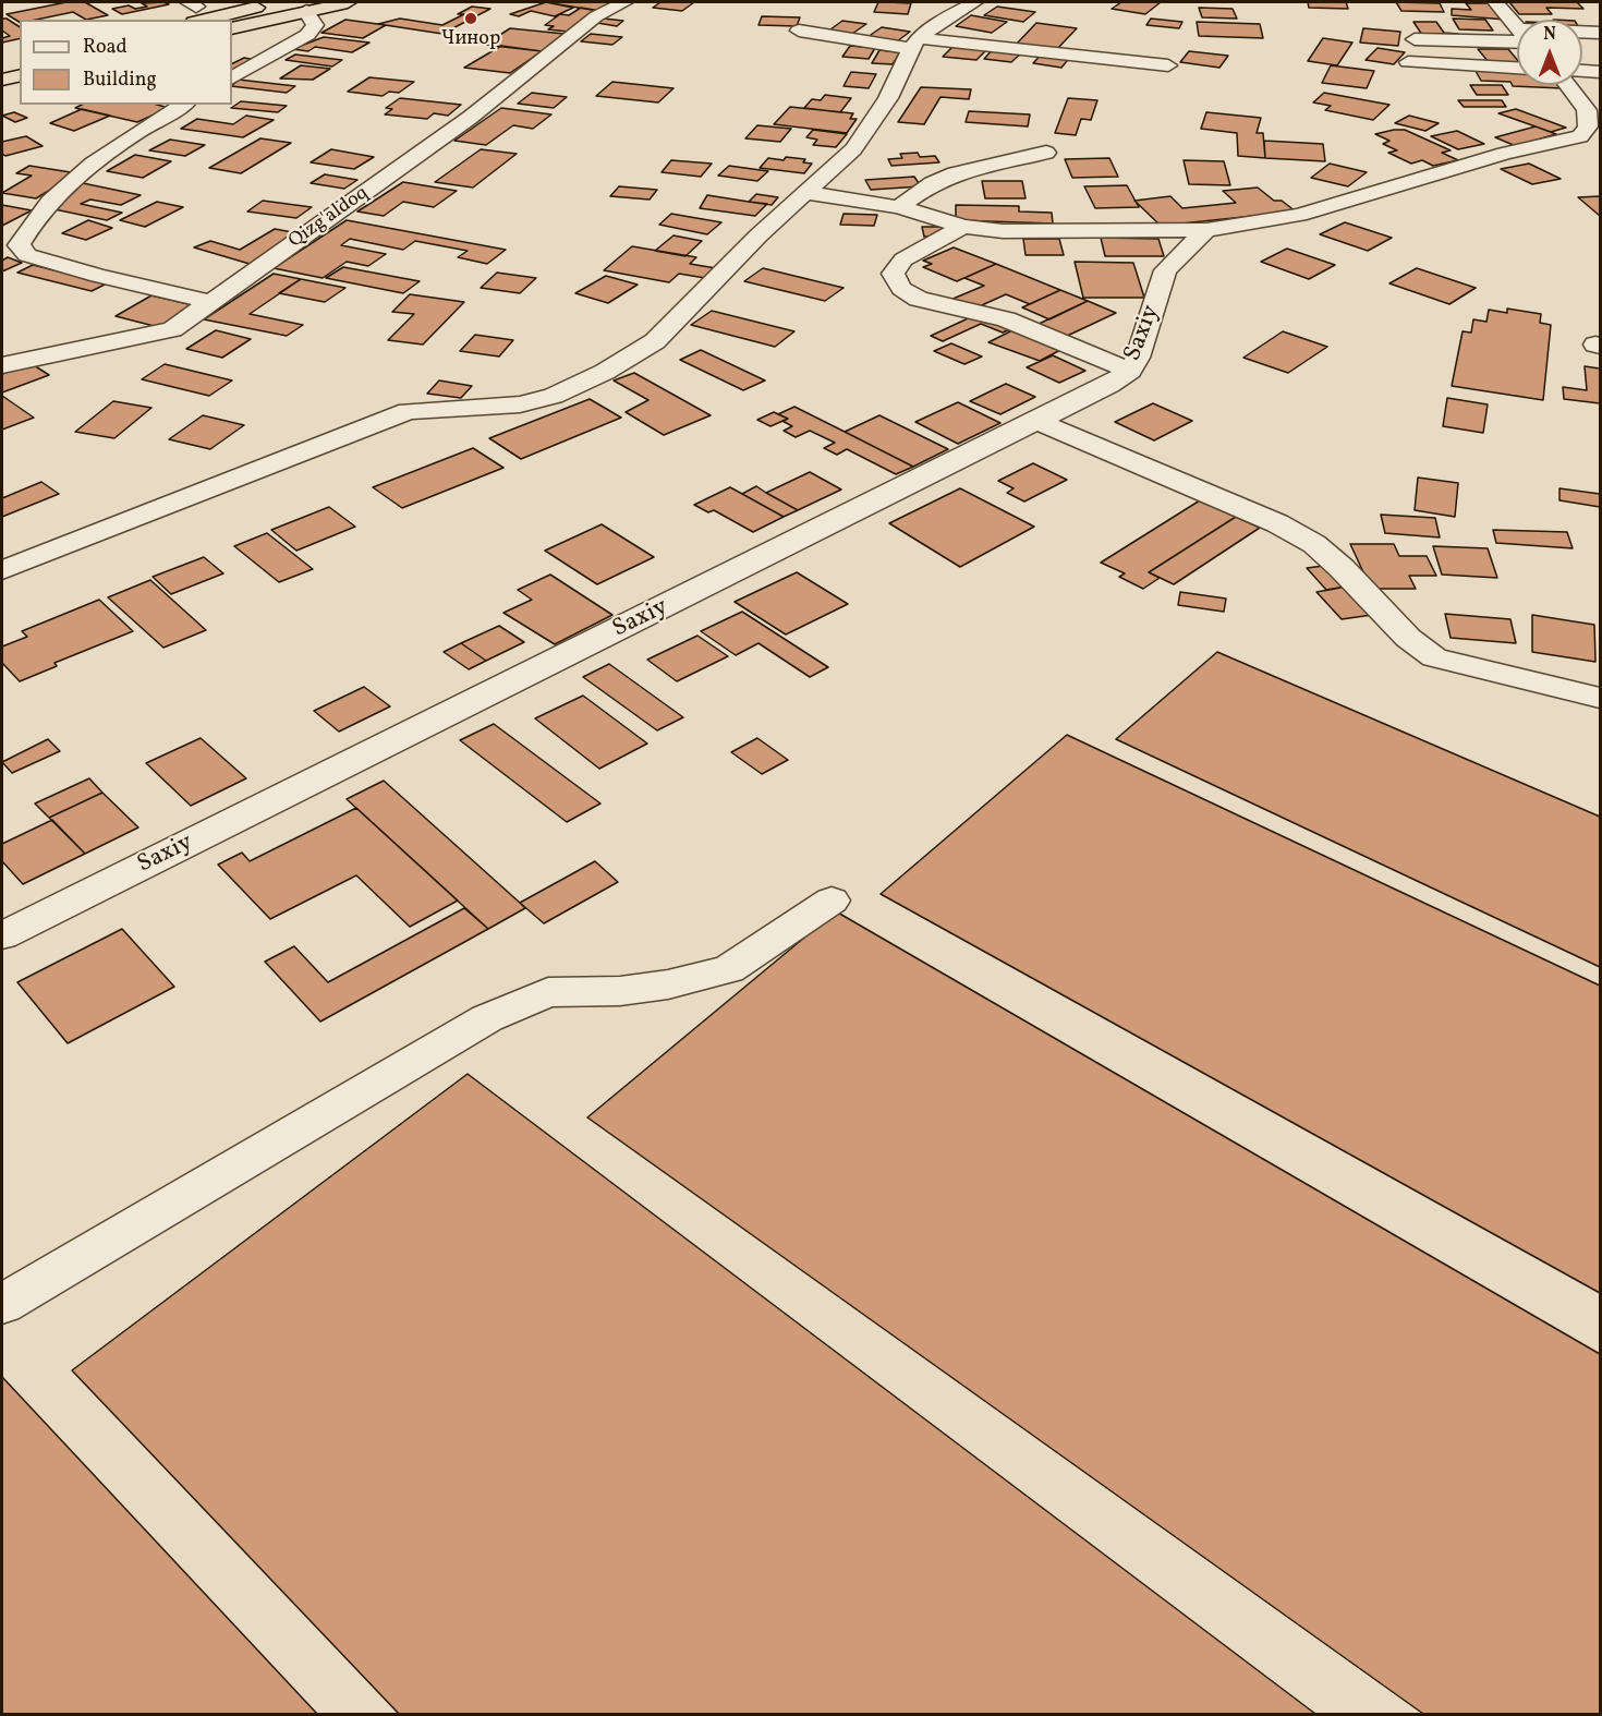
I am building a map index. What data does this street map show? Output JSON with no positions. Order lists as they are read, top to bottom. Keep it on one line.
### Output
{"streets":{"street":["Qizg'aldoq","Saxiy"]},"places":["Чинор"],"legend":["Road","Building"],"north":"top"}
